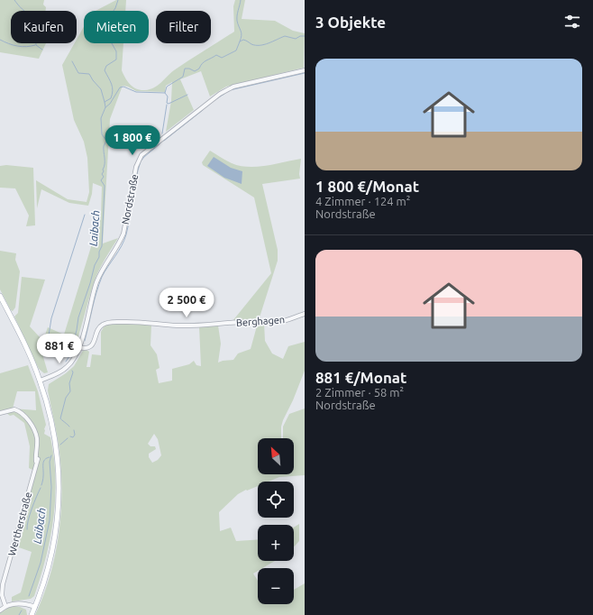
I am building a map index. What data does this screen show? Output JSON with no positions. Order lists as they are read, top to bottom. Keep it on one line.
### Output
{"streets":{"street":["Nordstraße","Berghagen","Wertherstraße"]},"crossings":[["Nordstraße","Berghagen"]],"water":["Laibach"],"north":"top left","page":{"heading":"3 Objekte","chip":["Kaufen","Mieten","Filter"],"list":[{"name":"1 800 €/Monat","note":"4 Zimmer · 124 m² · Nordstraße"},{"name":"881 €/Monat","note":"2 Zimmer · 58 m² · Nordstraße"}],"price":["1 800 €","2 500 €","881 €"],"map_buttons":["+","−"]}}
